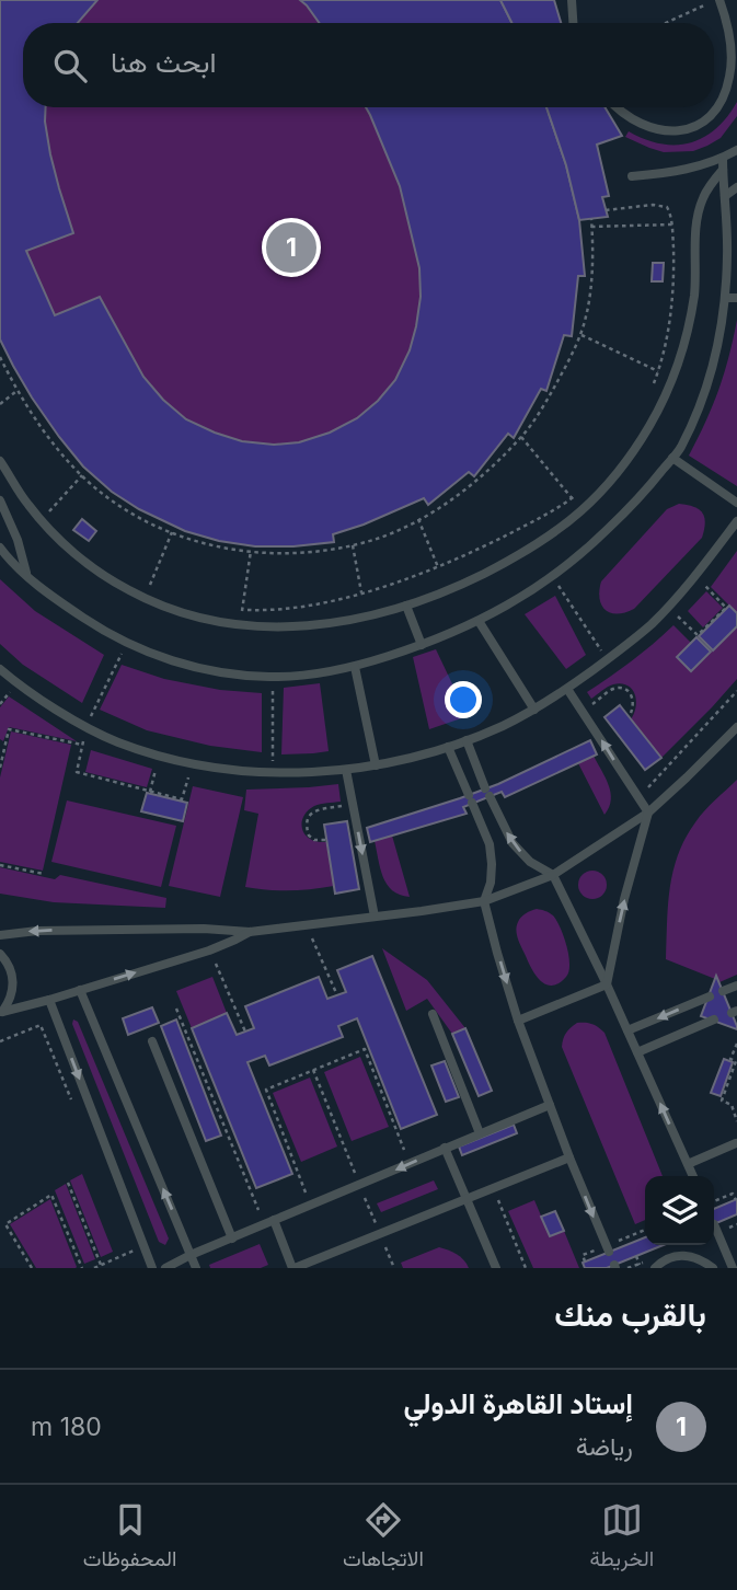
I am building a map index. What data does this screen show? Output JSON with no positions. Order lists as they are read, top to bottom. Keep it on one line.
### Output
{"page":{"search":"ابحث هنا","pins":"1","heading":"بالقرب منك","list":[{"mark":"1","name":"إستاد القاهرة الدولي","note":"رياضة","value":"180 m"}],"nav":["الخريطة","الاتجاهات","المحفوظات"]}}
